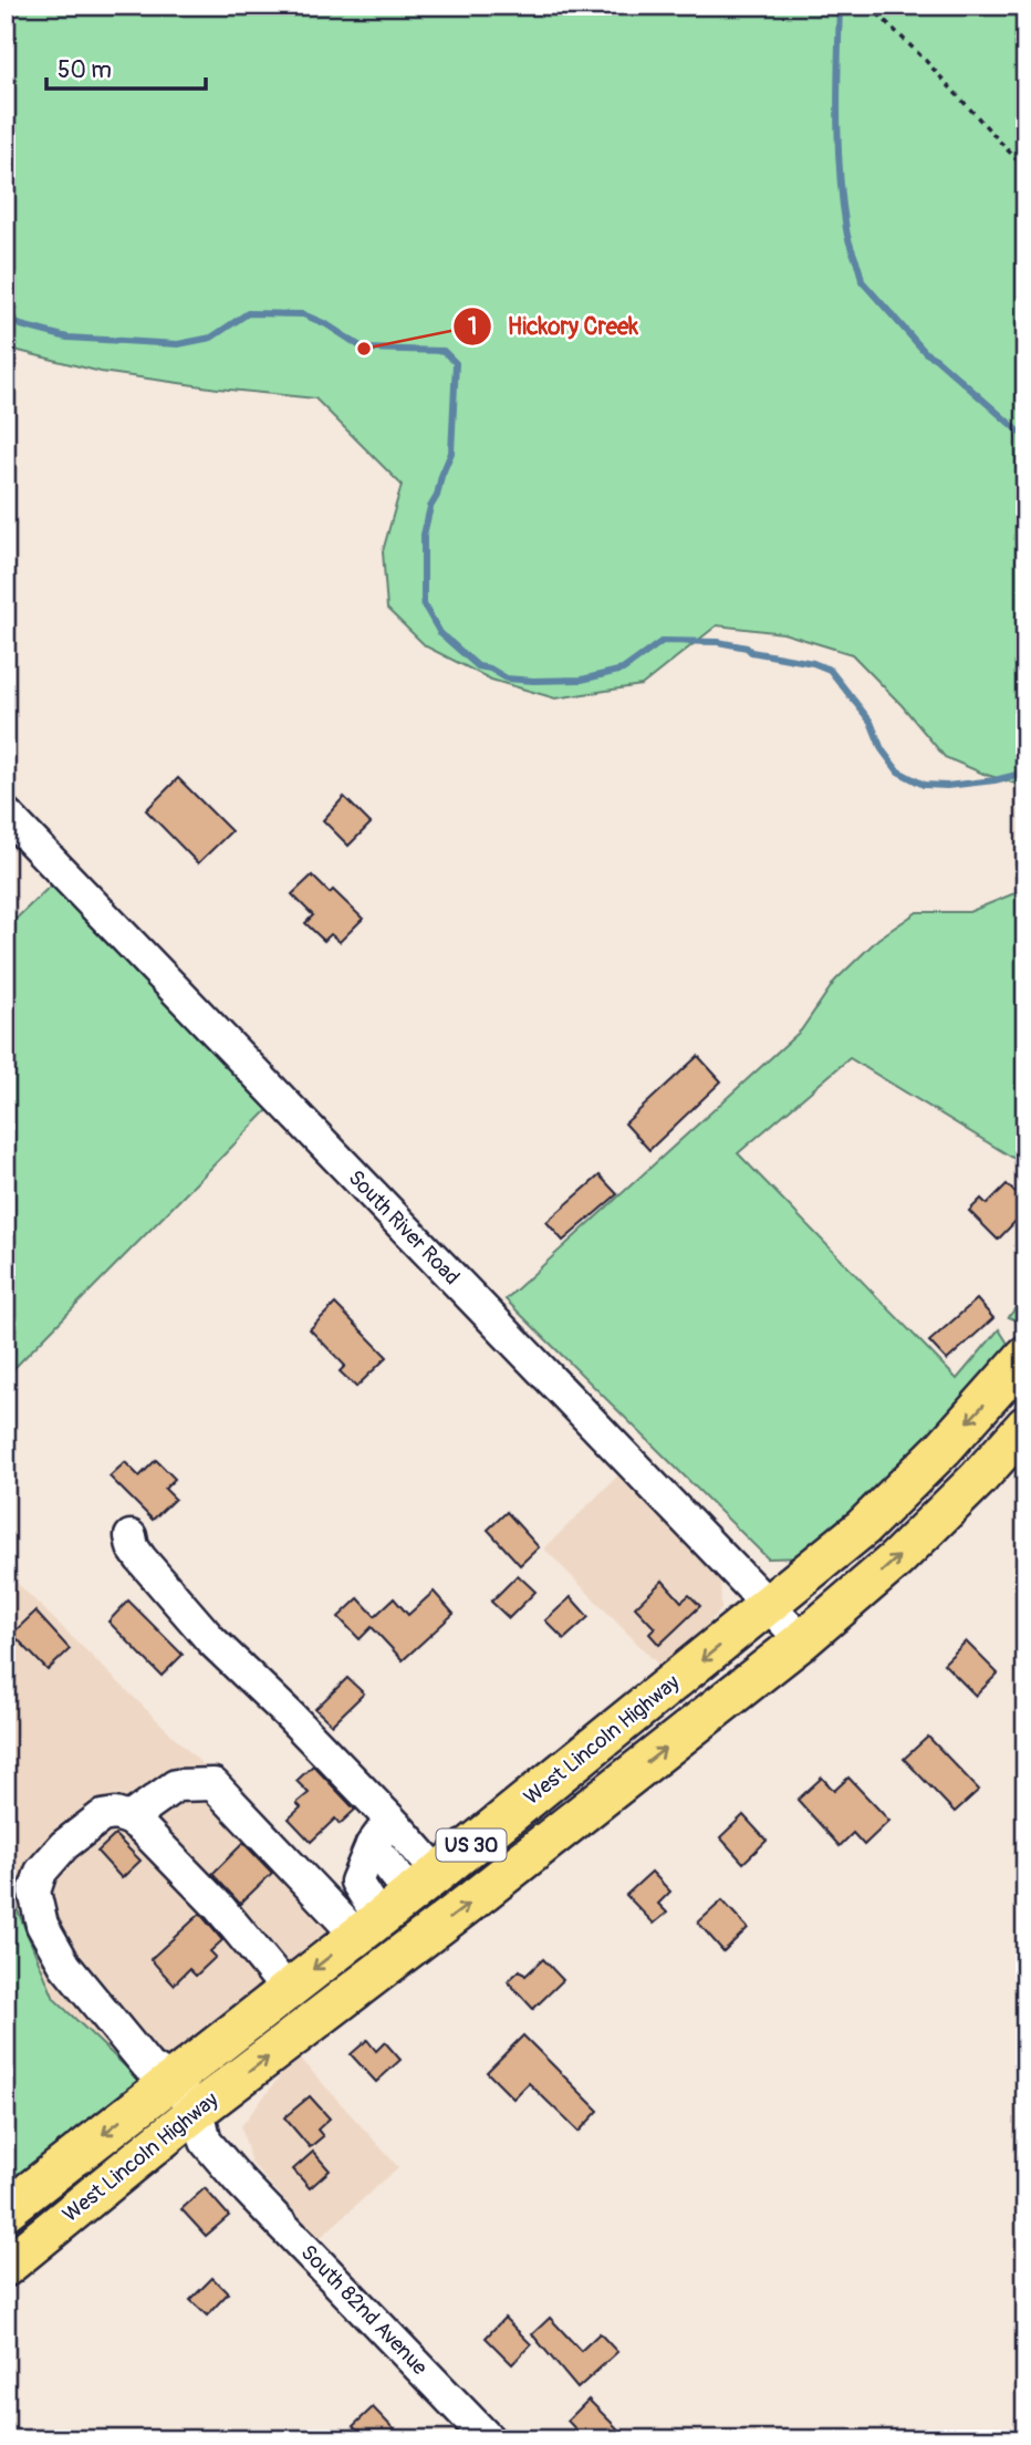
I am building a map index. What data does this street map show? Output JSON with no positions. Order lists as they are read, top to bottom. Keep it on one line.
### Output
{"streets":{"main road":["West Lincoln Highway","US 30"],"street":["South River Road","South 82nd Avenue"]},"crossings":[["South River Road","West Lincoln Highway"],["West Lincoln Highway","South 82nd Avenue"]],"places":["Hickory Creek"],"scale_bar":"50 m"}
